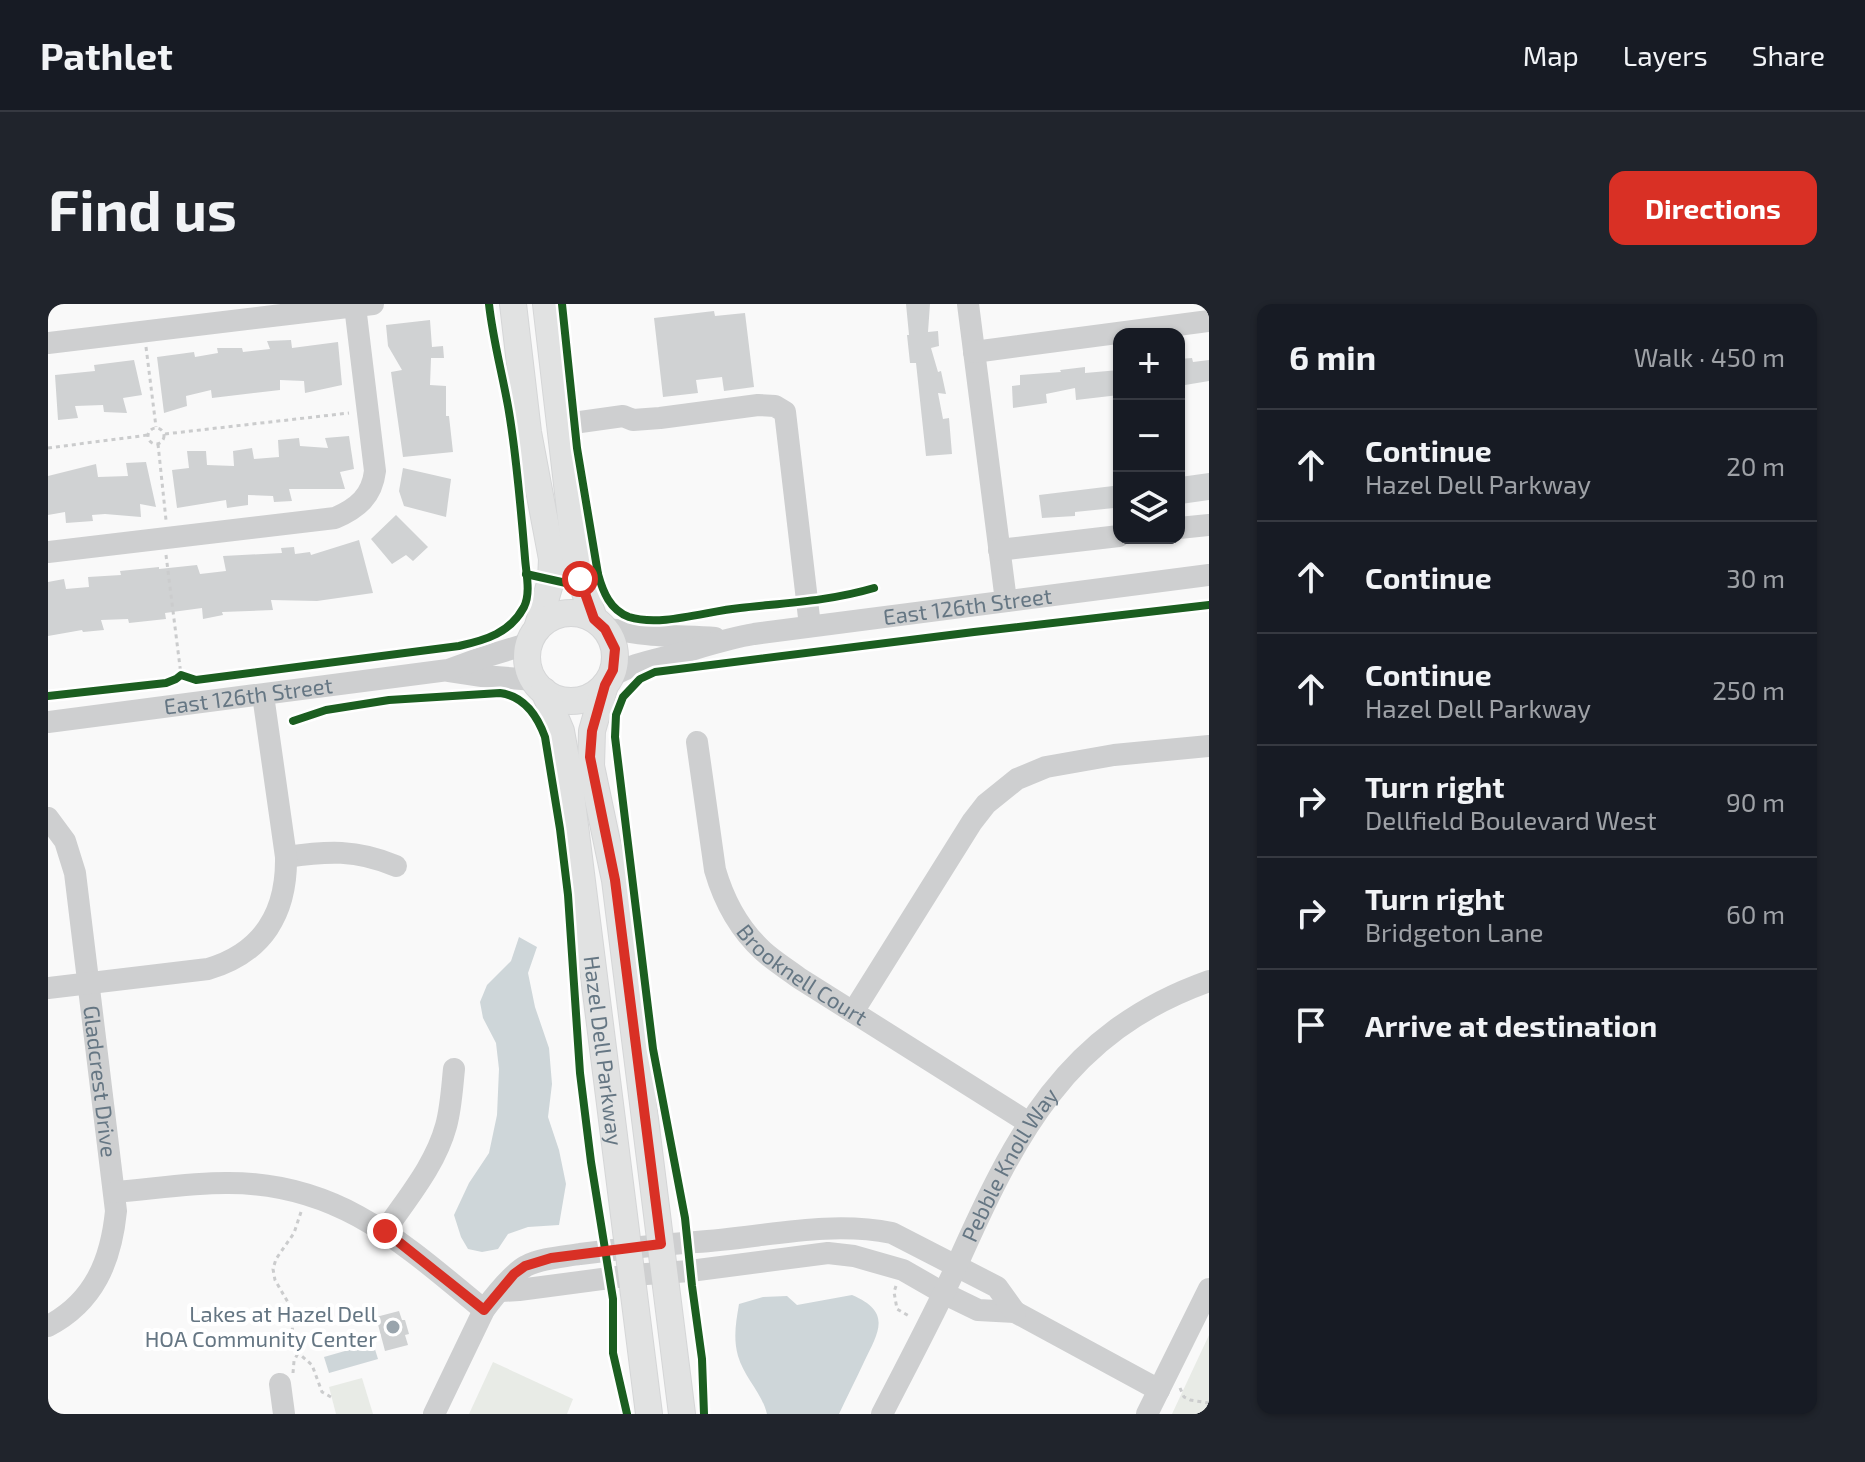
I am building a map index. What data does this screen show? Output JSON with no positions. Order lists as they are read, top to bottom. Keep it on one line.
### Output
{"streets":{"main road":["Hazel Dell Parkway"],"street":["East 126th Street","Brooknell Court","Gladcrest Drive","Pebble Knoll Way"]},"crossings":[["East 126th Street","Hazel Dell Parkway"],["Brooknell Court","Pebble Knoll Way"]],"places":["Lakes at Hazel Dell HOA Community Center"],"page":{"header":"Pathlet","nav":["Map","Layers","Share"],"buttons":"Directions","title":"Find us","heading":["6 min","Walk · 450 m"],"map_buttons":["+","−"],"list":[["Continue","Hazel Dell Parkway","20 m"],["Continue","30 m"],["Continue","Hazel Dell Parkway","250 m"],["Turn right","Dellfield Boulevard West","90 m"],["Turn right","Bridgeton Lane","60 m"],"Arrive at destination"]}}
